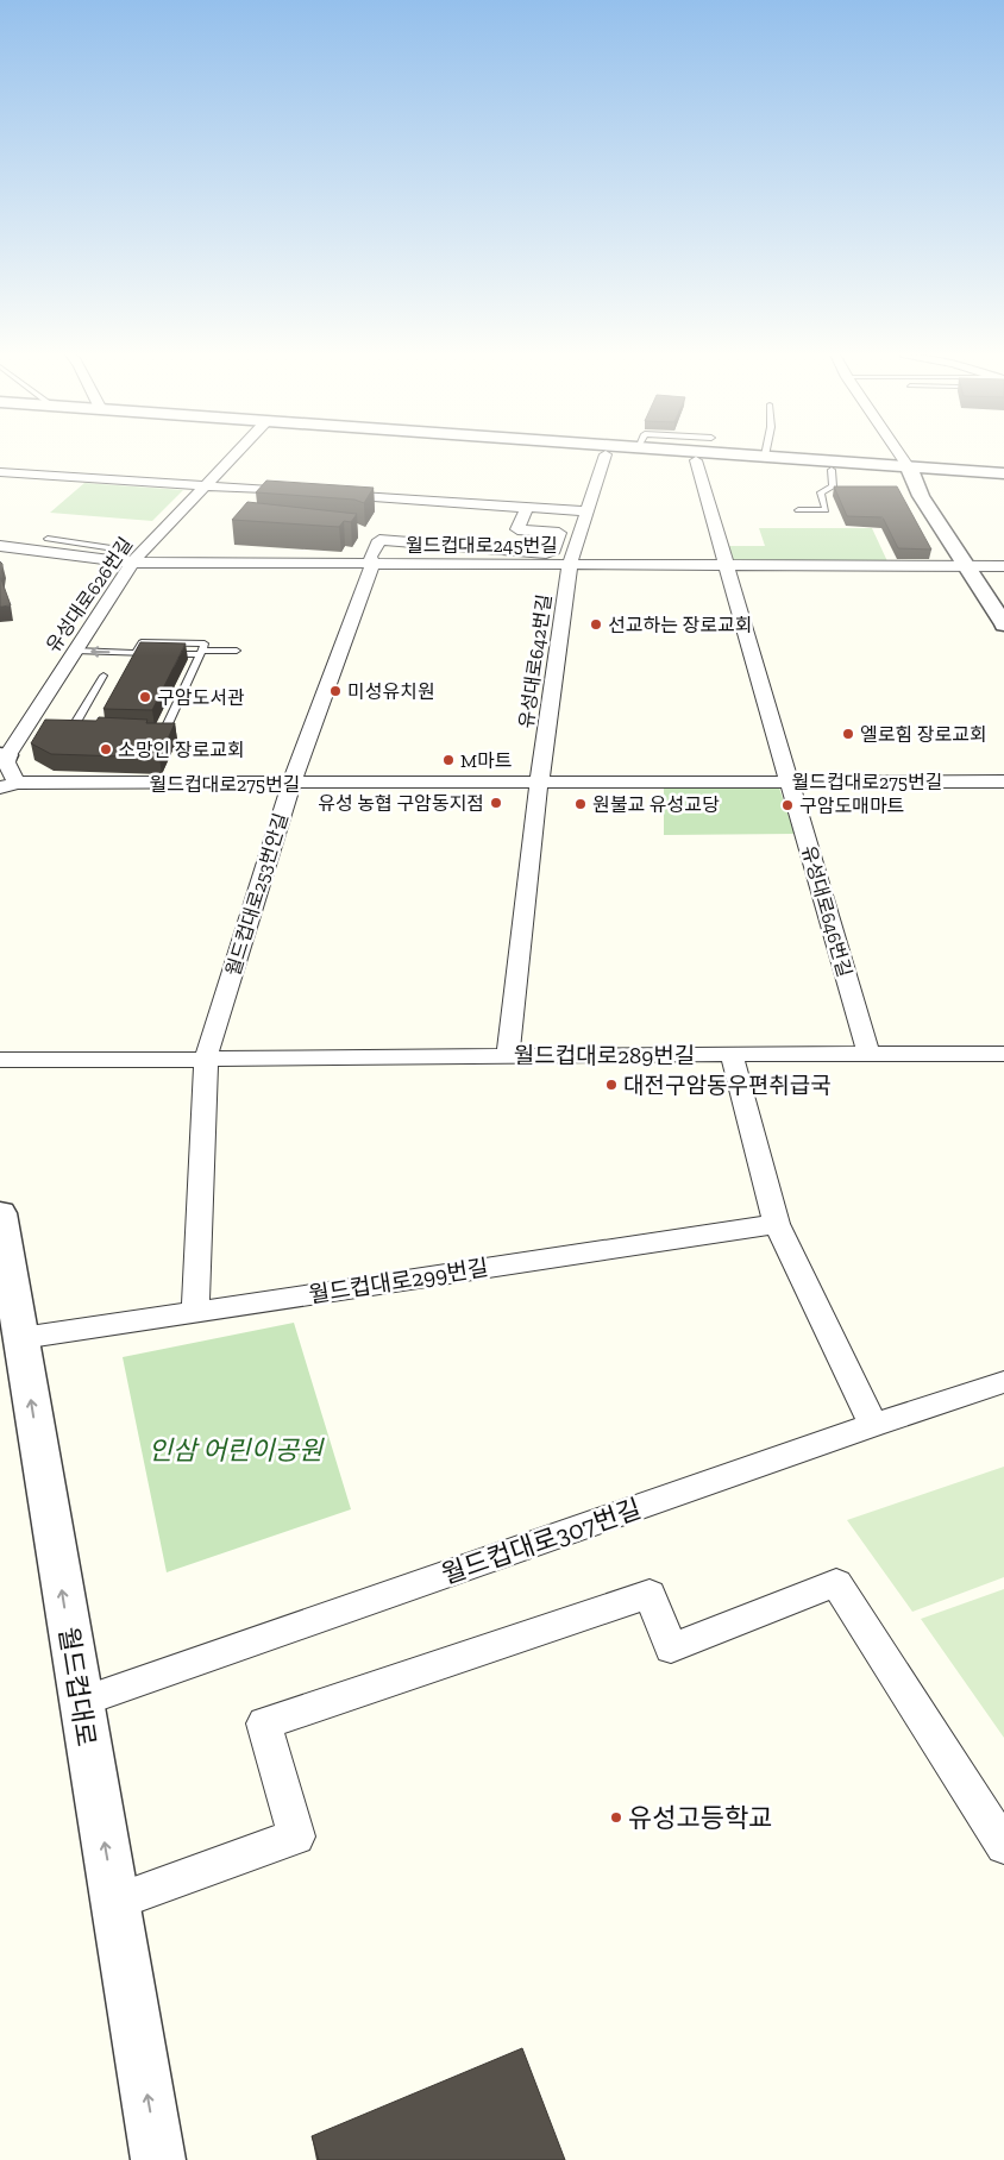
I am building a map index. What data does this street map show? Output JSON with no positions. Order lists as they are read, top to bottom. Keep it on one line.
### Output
{"streets":{"street":["월드컵대로245번길","유성대로626번길","유성대로642번길","월드컵대로275번길","월드컵대로253번안길","유성대로646번길","월드컵대로289번길","월드컵대로299번길","월드컵대로307번길","월드컵대로"]},"crossings":[["월드컵대로245번길","유성대로626번길"],["월드컵대로245번길","유성대로642번길"],["월드컵대로245번길","월드컵대로253번안길"],["월드컵대로245번길","유성대로646번길"],["유성대로626번길","월드컵대로275번길"],["유성대로642번길","월드컵대로275번길"],["유성대로642번길","월드컵대로289번길"],["월드컵대로275번길","월드컵대로253번안길"],["월드컵대로275번길","유성대로646번길"],["월드컵대로253번안길","월드컵대로289번길"],["유성대로646번길","월드컵대로289번길"],["월드컵대로299번길","월드컵대로"],["월드컵대로307번길","월드컵대로"]],"one_way":["월드컵대로"],"parks":["인삼 어린이공원"],"places":["선교하는 장로교회","미성유치원","구암도서관","엘로힘 장로교회","소망인 장로교회","M마트","유성 농협 구암동지점","원불교 유성교당","구암도매마트","대전구암동우편취급국","유성고등학교"]}
